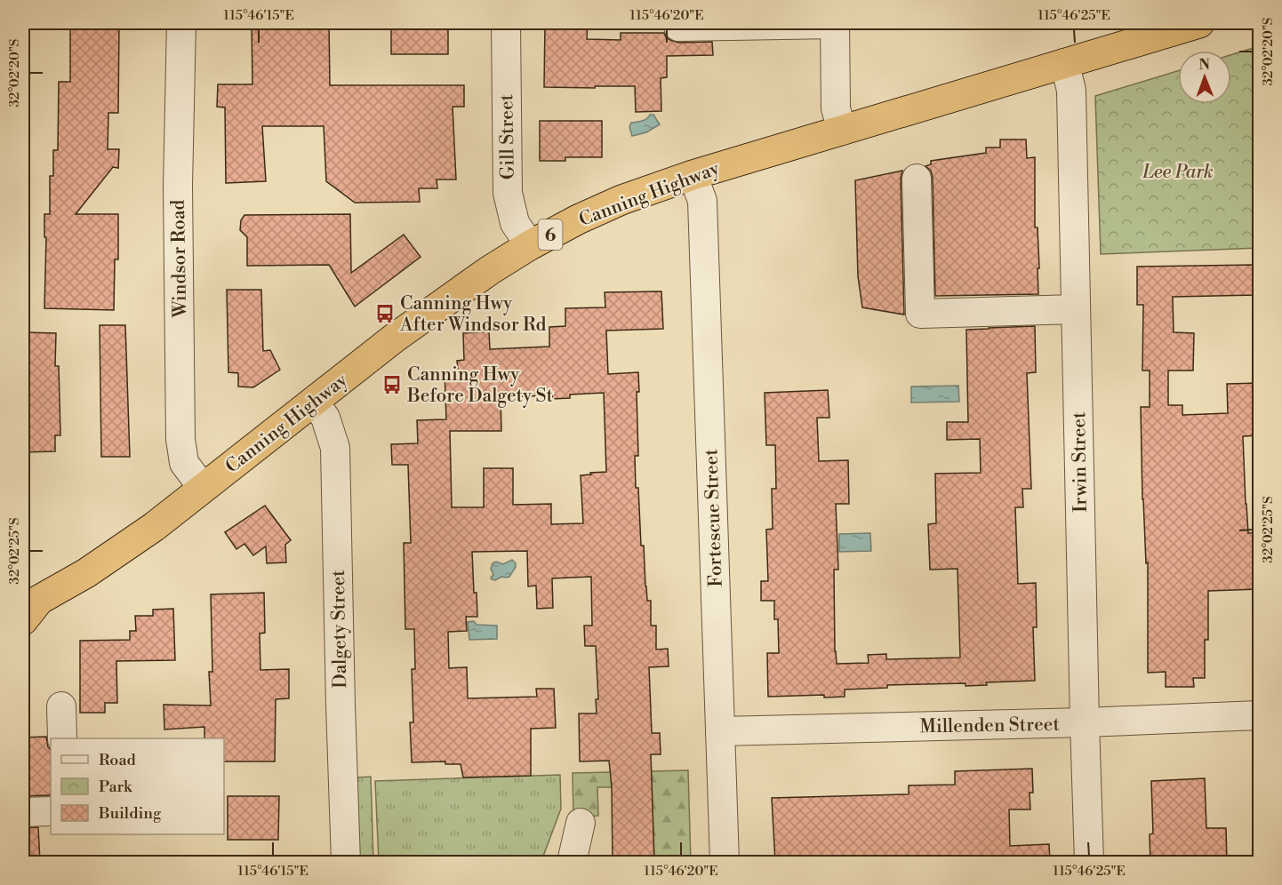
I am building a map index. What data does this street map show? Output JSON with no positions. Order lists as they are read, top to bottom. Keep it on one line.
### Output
{"streets":{"highway":["Canning Highway","6"],"street":["Gill Street","Windsor Road","Irwin Street","Fortescue Street","Dalgety Street","Millenden Street"]},"crossings":[["Gill Street","Canning Highway"],["Canning Highway","Windsor Road"],["Canning Highway","Irwin Street"],["Canning Highway","Fortescue Street"],["Canning Highway","Dalgety Street"],["Irwin Street","Millenden Street"],["Fortescue Street","Millenden Street"]],"parks":["Lee Park"],"places":{"bus stop":["Canning Hwy After Windsor Rd","Canning Hwy Before Dalgety St"]},"legend":["Road","Park","Building"],"north":"top","coordinates":["115°46'15\"E","115°46'20\"E","115°46'25\"E","32°02'20\"S","32°02'25\"S"]}
